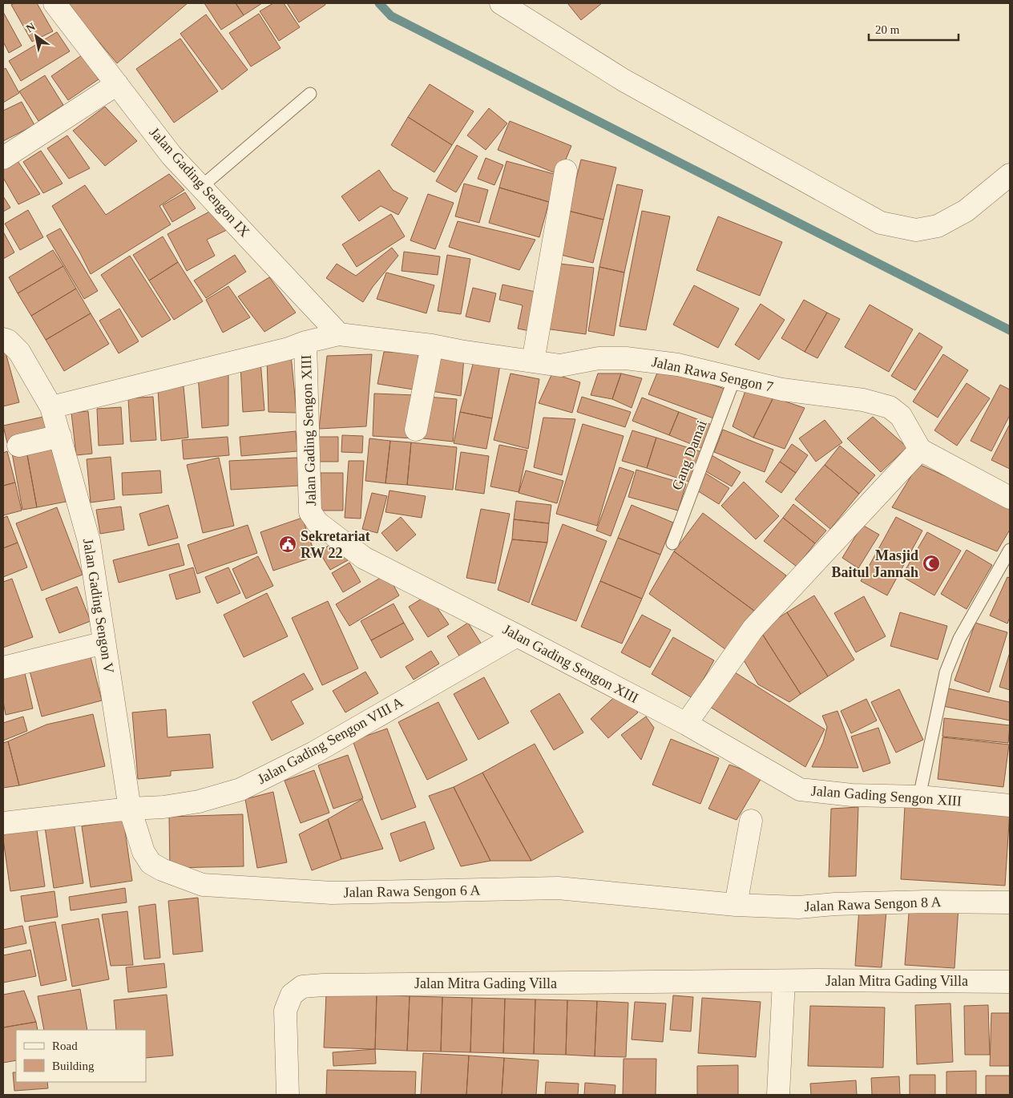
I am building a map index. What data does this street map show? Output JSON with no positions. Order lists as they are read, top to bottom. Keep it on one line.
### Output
{"streets":{"street":["Jalan Gading Sengon IX","Jalan Rawa Sengon 7","Jalan Gading Sengon XIII","Jalan Gading Sengon V","Jalan Gading Sengon VIII A","Jalan Rawa Sengon 6 A","Jalan Rawa Sengon 8 A","Jalan Mitra Gading Villa"],"lane":["Gang Damai"]},"crossings":[["Jalan Gading Sengon IX","Jalan Rawa Sengon 7"],["Jalan Rawa Sengon 7","Gang Damai"],["Jalan Gading Sengon XIII","Jalan Gading Sengon VIII A"],["Jalan Gading Sengon V","Jalan Gading Sengon VIII A"],["Jalan Gading Sengon V","Jalan Rawa Sengon 6 A"],["Jalan Gading Sengon VIII A","Jalan Rawa Sengon 6 A"],["Jalan Rawa Sengon 6 A","Jalan Rawa Sengon 8 A"]],"places":{"public building":["Sekretariat RW 22"],"mosque":["Masjid Baitul Jannah"]},"legend":["Road","Building"],"scale_bar":"20 m","north":"top left"}
